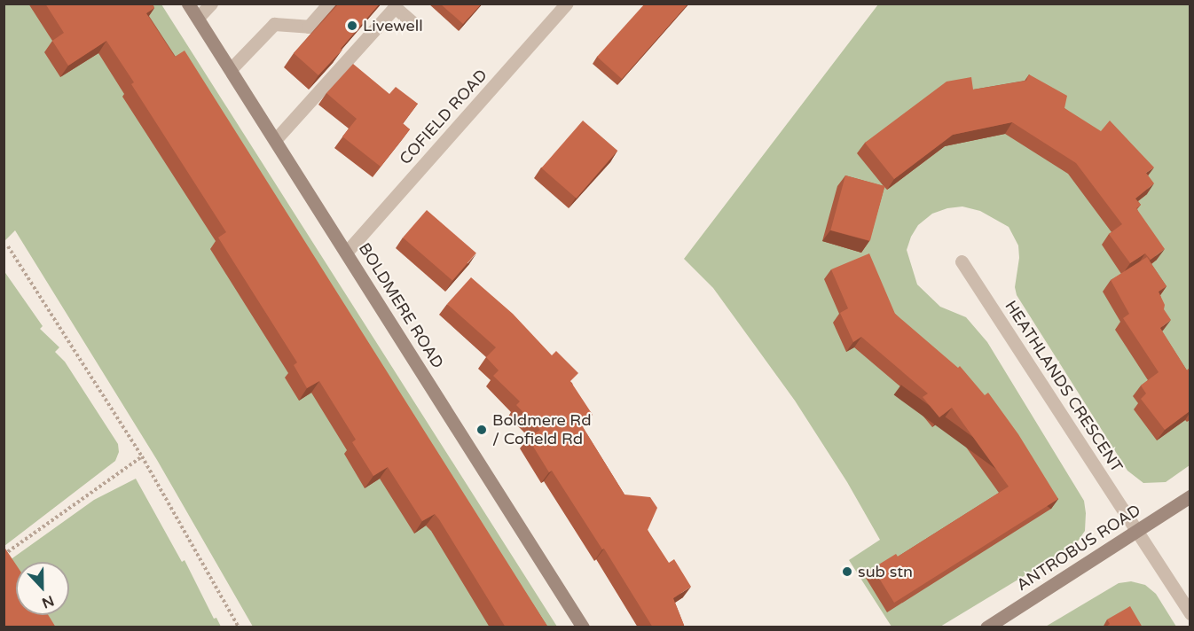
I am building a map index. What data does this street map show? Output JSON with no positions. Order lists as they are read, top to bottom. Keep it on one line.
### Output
{"streets":{"main road":["BOLDMERE ROAD","ANTROBUS ROAD"],"street":["COFIELD ROAD","HEATHLANDS CRESCENT"]},"crossings":[["COFIELD ROAD","BOLDMERE ROAD"],["HEATHLANDS CRESCENT","ANTROBUS ROAD"]],"places":["Livewell","Boldmere Rd / Cofield Rd","sub stn"],"north":"bottom"}
